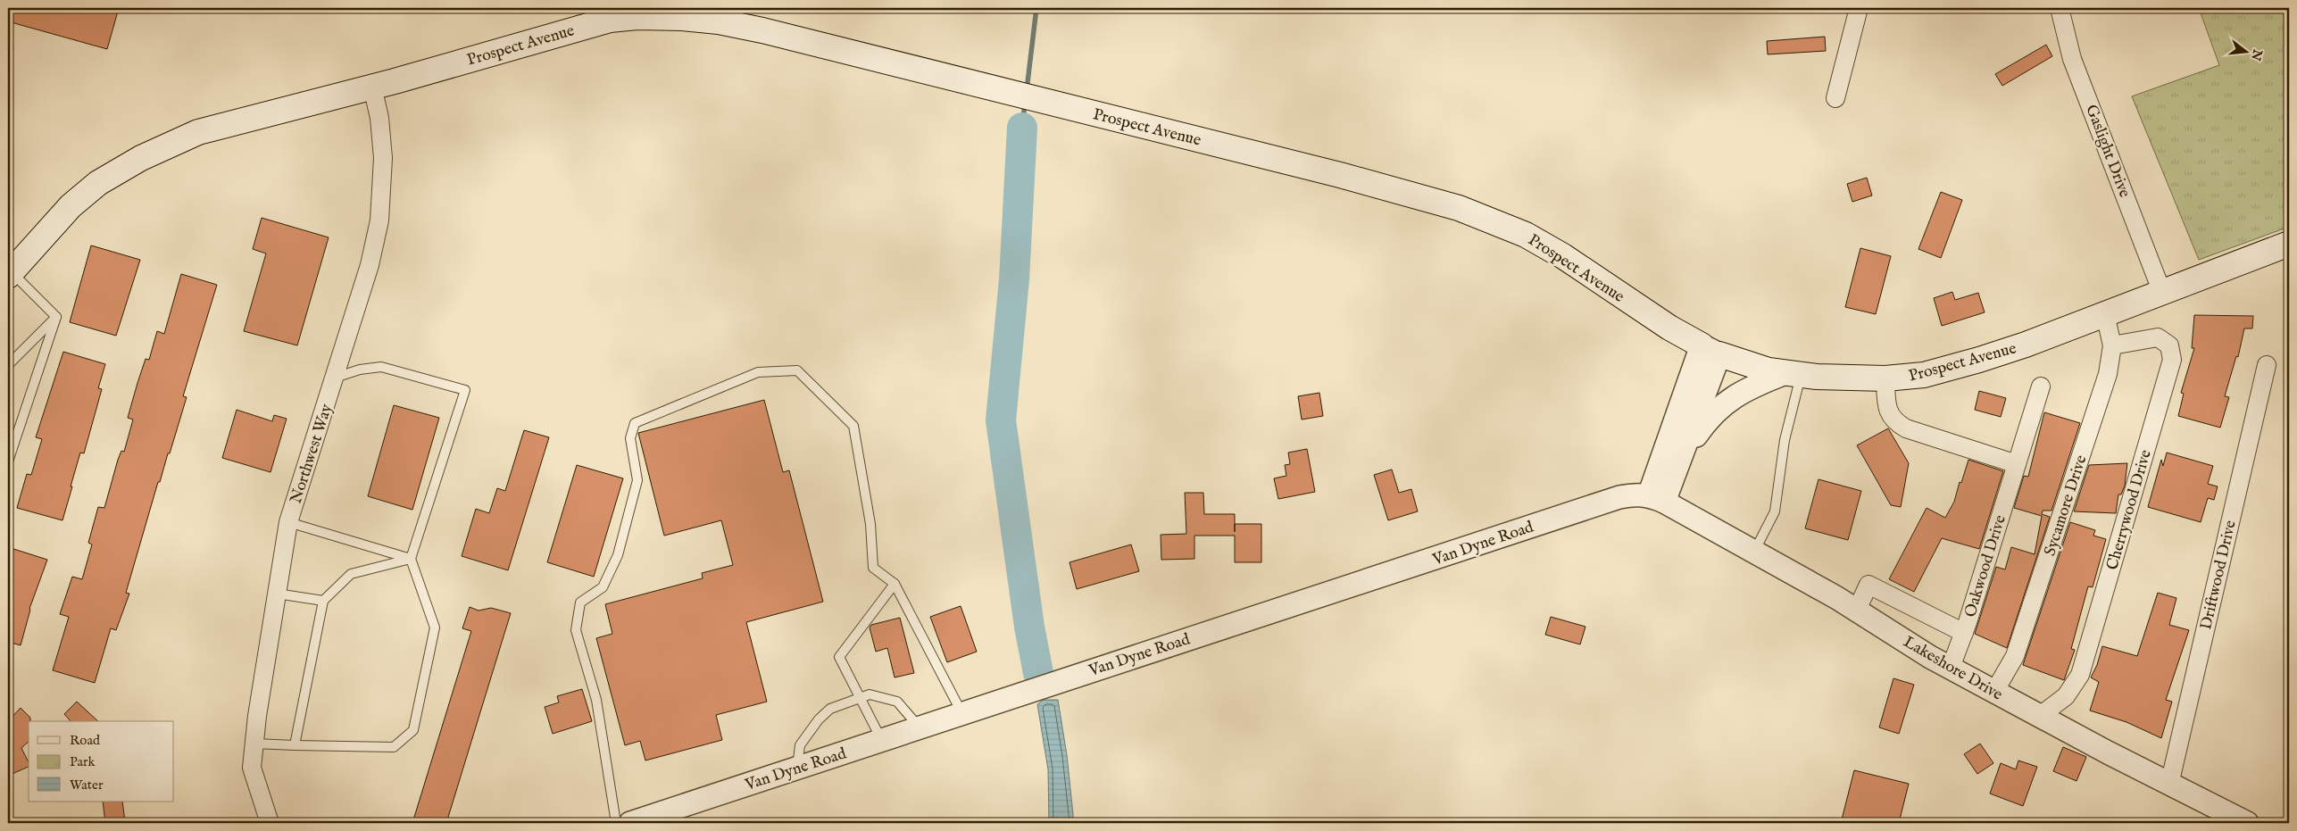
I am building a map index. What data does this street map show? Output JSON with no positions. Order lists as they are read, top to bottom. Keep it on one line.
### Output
{"streets":{"main road":["Prospect Avenue"],"street":["Gaslight Drive","Northwest Way","Sycamore Drive","Cherrywood Drive","Van Dyne Road","Oakwood Drive","Driftwood Drive","Lakeshore Drive"]},"crossings":[["Prospect Avenue","Gaslight Drive"],["Prospect Avenue","Northwest Way"],["Prospect Avenue","Sycamore Drive"],["Sycamore Drive","Cherrywood Drive"],["Sycamore Drive","Lakeshore Drive"],["Cherrywood Drive","Lakeshore Drive"],["Van Dyne Road","Lakeshore Drive"],["Oakwood Drive","Lakeshore Drive"],["Driftwood Drive","Lakeshore Drive"]],"legend":["Road","Park","Water"],"north":"right"}
